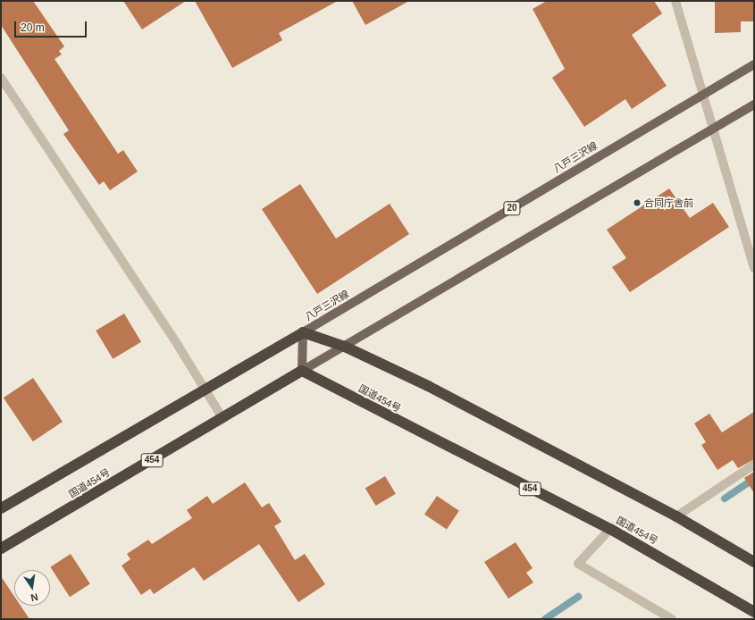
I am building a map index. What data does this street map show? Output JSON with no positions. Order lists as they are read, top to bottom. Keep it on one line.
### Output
{"streets":{"highway":["国道454号","454"],"main road":["八戸三沢線","20"]},"crossings":[["八戸三沢線","国道454号"]],"places":["合同庁舎前"],"scale_bar":"20 m","north":"bottom"}
